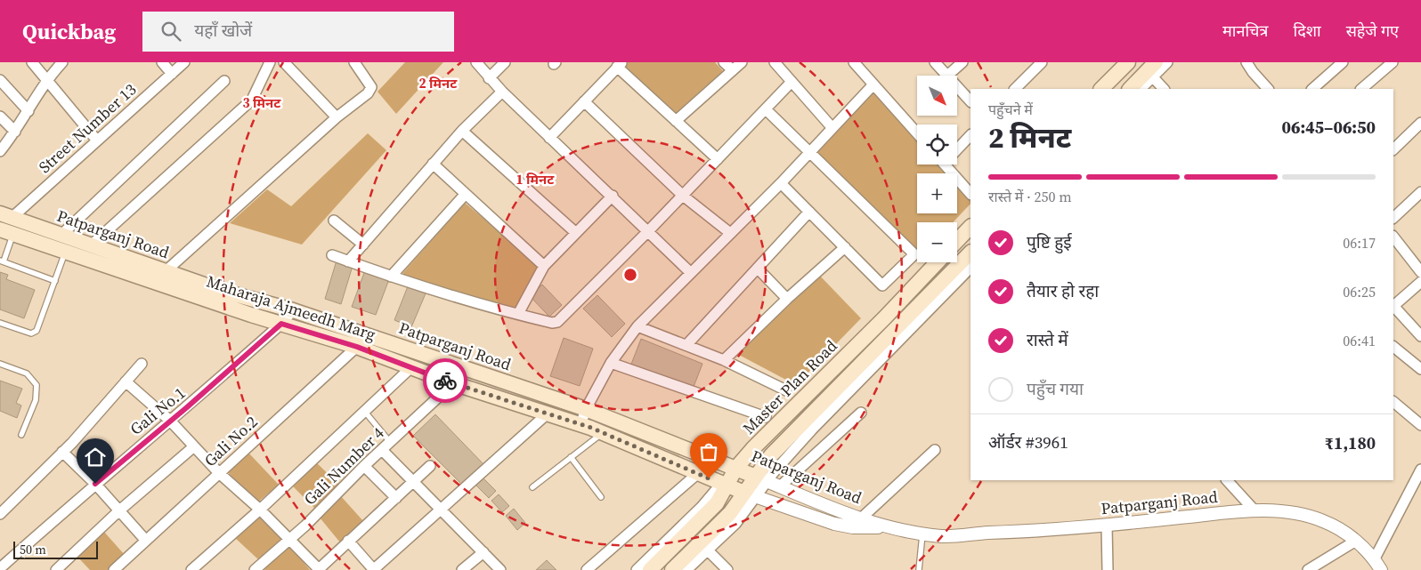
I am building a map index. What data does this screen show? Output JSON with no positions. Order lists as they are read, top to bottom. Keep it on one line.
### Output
{"streets":{"main road":["Patparganj Road","Maharaja Ajmeedh Marg","Master Plan Road"],"street":["Street Number 13","Gali No.1","Gali No.2","Gali Number 4"]},"crossings":[["Street Number 13","Patparganj Road"],["Patparganj Road","Maharaja Ajmeedh Marg"],["Patparganj Road","Master Plan Road"],["Patparganj Road","Gali No.1"],["Patparganj Road","Gali No.2"],["Maharaja Ajmeedh Marg","Master Plan Road"],["Maharaja Ajmeedh Marg","Gali No.1"],["Maharaja Ajmeedh Marg","Gali No.2"],["Maharaja Ajmeedh Marg","Gali Number 4"]],"scale_bar":"50 m","north":"bottom right","page":{"header":"Quickbag","search":"यहाँ खोजें","nav":["मानचित्र","दिशा","सहेजे गए"],"map_buttons":["+","−"],"heading":["2 मिनट","पहुँचने में","06:45–06:50"],"panel":["ऑर्डर #3961","₹1,180"],"bar":"रास्ते में · 250 m","list":[["पुष्टि हुई","06:17"],["तैयार हो रहा","06:25"],["रास्ते में","06:41"],"पहुँच गया"],"scale":"50 m"},"rings":["2 मिनट","3 मिनट","1 मिनट"]}
